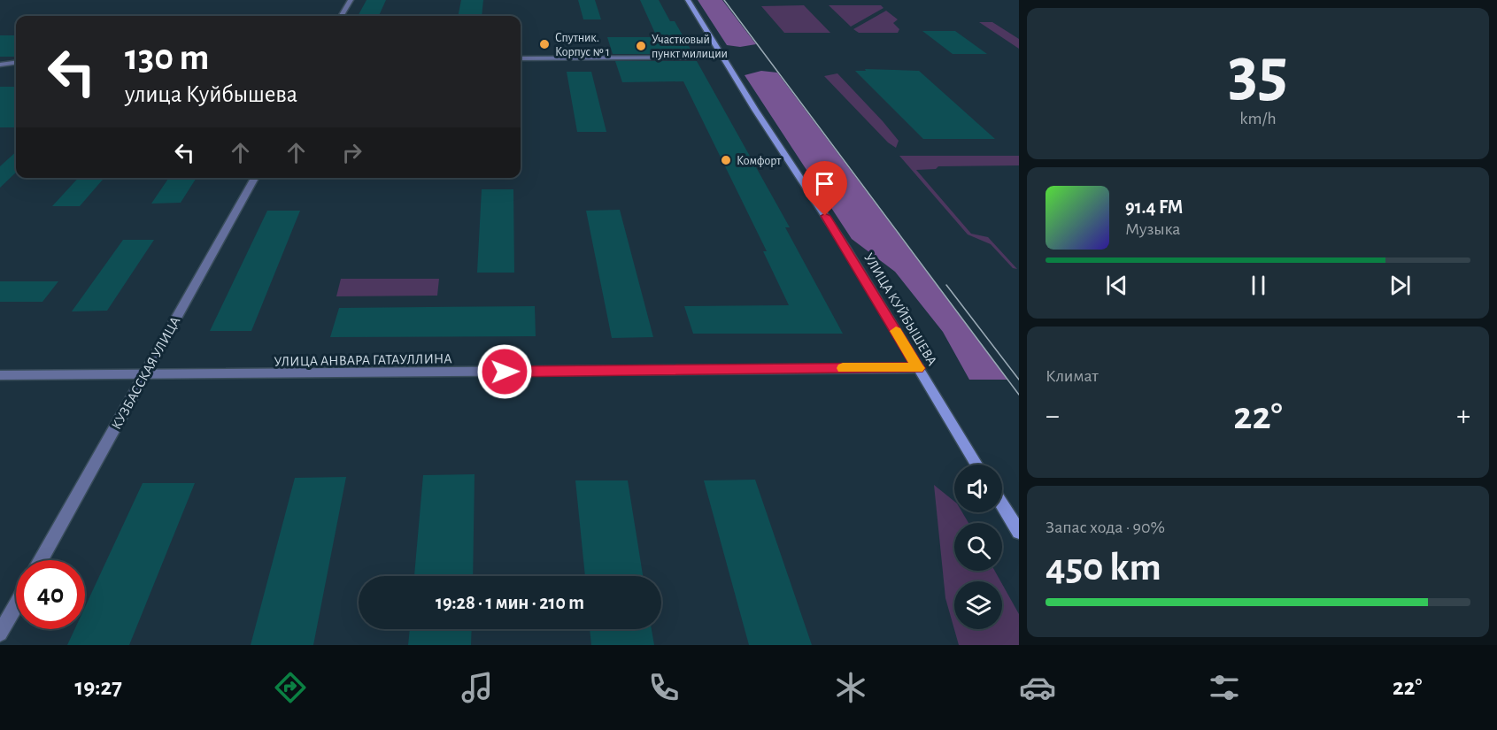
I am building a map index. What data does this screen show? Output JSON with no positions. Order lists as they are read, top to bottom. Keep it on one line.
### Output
{"streets":{"main road":["УЛИЦА КУЙБЫШЕВА"],"street":["УЛИЦА АНВАРА ГАТАУЛЛИНА","КУЗБАССКАЯ УЛИЦА"]},"crossings":[["УЛИЦА КУЙБЫШЕВА","УЛИЦА АНВАРА ГАТАУЛЛИНА"],["УЛИЦА АНВАРА ГАТАУЛЛИНА","КУЗБАССКАЯ УЛИЦА"]],"places":["Спутник. Корпус № 1","Участковый пункт милиции","Комфорт"],"page":{"tile":[["35","km/h"],"Климат",["Запас хода · 90%","450 km"]],"turn":["130 m","улица Куйбышева"],"song":["91.4 FM","Музыка"],"heat":["−","22°","+"],"limit":"40","trip":"19:28 · 1 мин · 210 m","tabs":["19:27","22°"]}}
